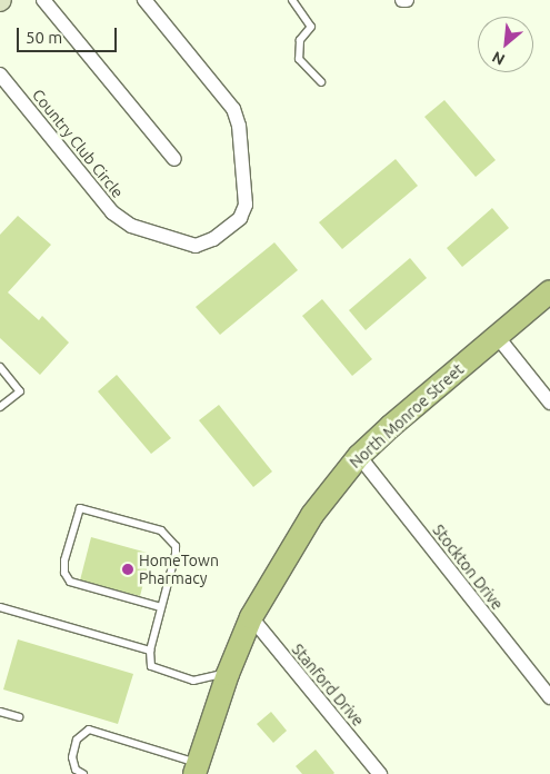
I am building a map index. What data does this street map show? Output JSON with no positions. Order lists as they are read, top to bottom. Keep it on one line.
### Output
{"streets":{"main road":["North Monroe Street"],"street":["Country Club Circle","Stockton Drive","Stanford Drive"]},"crossings":[["North Monroe Street","Stockton Drive"],["North Monroe Street","Stanford Drive"]],"places":["HomeTown Pharmacy"],"scale_bar":"50 m","north":"bottom left"}
